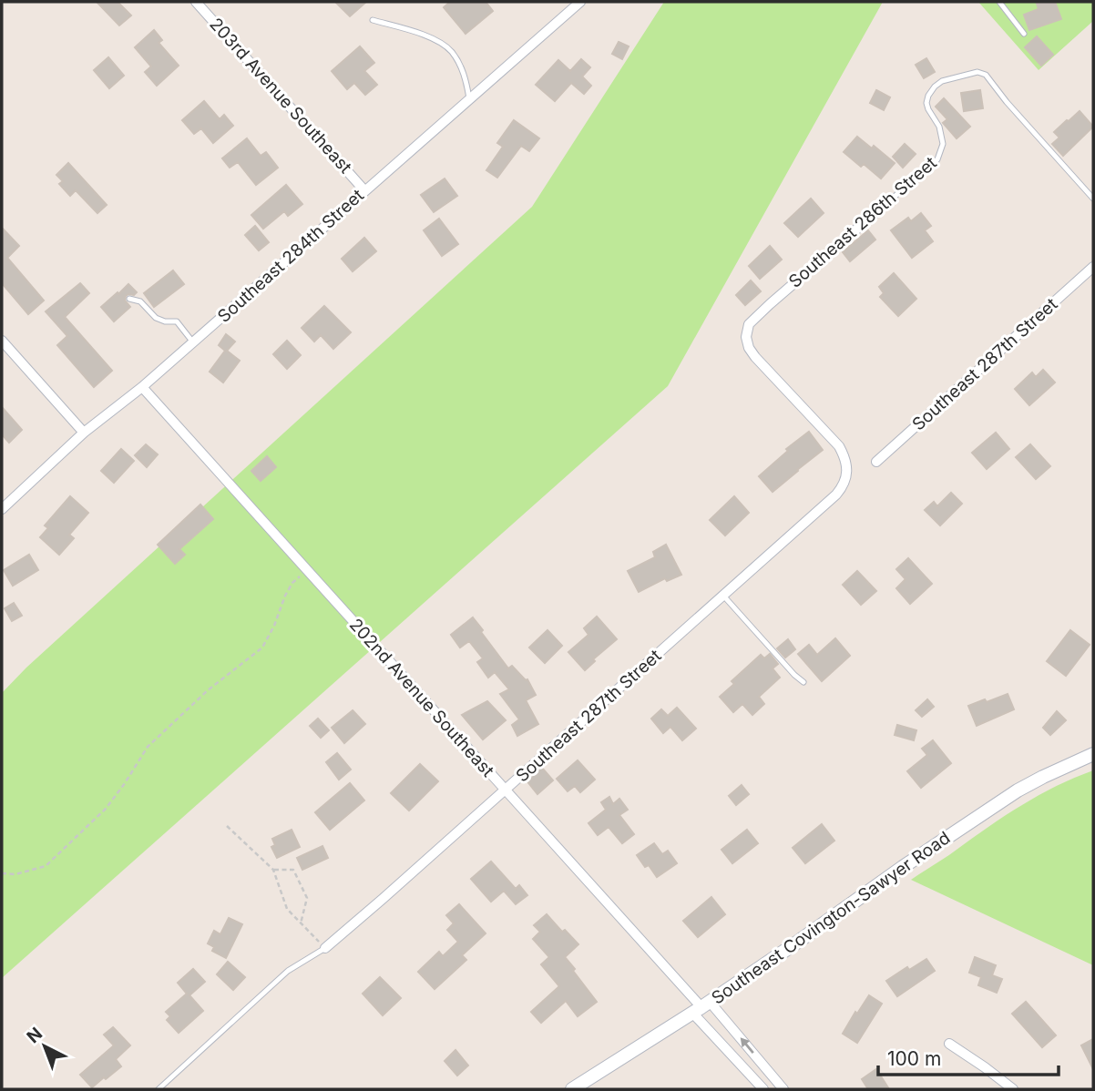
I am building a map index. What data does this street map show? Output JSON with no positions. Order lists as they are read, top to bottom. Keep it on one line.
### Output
{"streets":{"street":["203rd Avenue Southeast","Southeast 286th Street","Southeast 284th Street","Southeast 287th Street","202nd Avenue Southeast","Southeast Covington-Sawyer Road"]},"crossings":[["203rd Avenue Southeast","Southeast 284th Street"],["Southeast 286th Street","Southeast 287th Street"],["Southeast 284th Street","202nd Avenue Southeast"],["Southeast 287th Street","202nd Avenue Southeast"],["202nd Avenue Southeast","Southeast Covington-Sawyer Road"]],"scale_bar":"100 m","north":"top left"}
